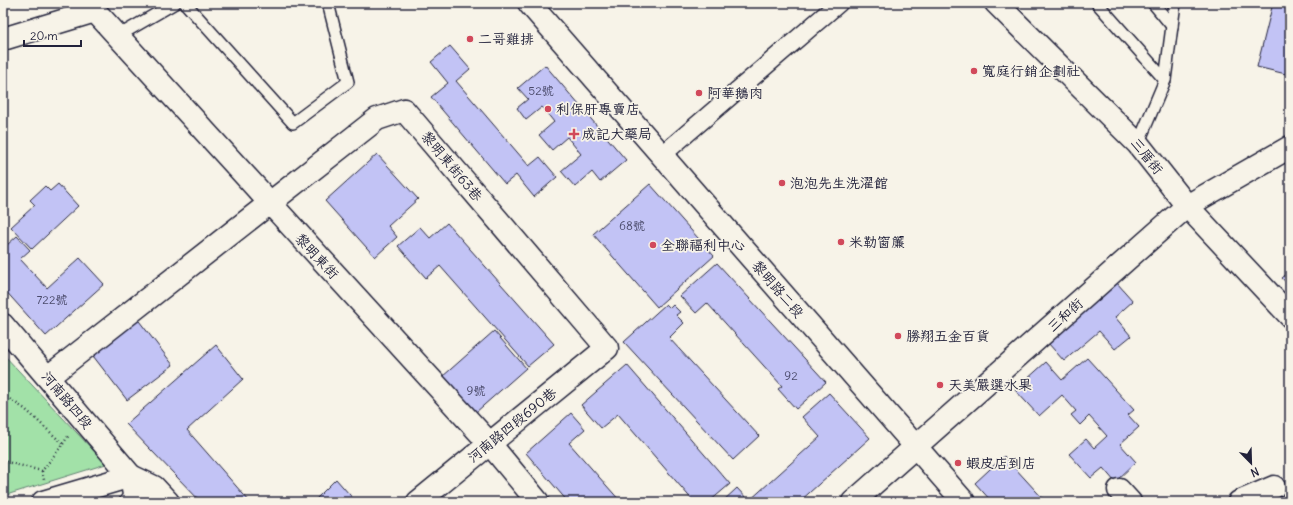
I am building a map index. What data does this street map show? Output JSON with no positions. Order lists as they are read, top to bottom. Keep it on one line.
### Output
{"streets":{"street":["三厝街","黎明東街63巷","黎明東街","黎明路二段","三和街","河南路四段","河南路四段690巷"]},"crossings":[["三厝街","三和街"],["黎明東街63巷","黎明東街"],["黎明東街63巷","河南路四段690巷"],["黎明東街","河南路四段690巷"],["黎明路二段","三和街"]],"places":{"other":["二哥雞排","寬庭行銷企劃社","阿華鵝肉","利保肝專賣店","泡泡先生洗濯館","米勒窗簾","全聯福利中心","勝翔五金百貨","天美嚴選水果","蝦皮店到店"],"health":["成記大藥局"]},"house_numbers":["52號","68號","722號","92","9號"],"scale_bar":"20 m","north":"bottom right"}
